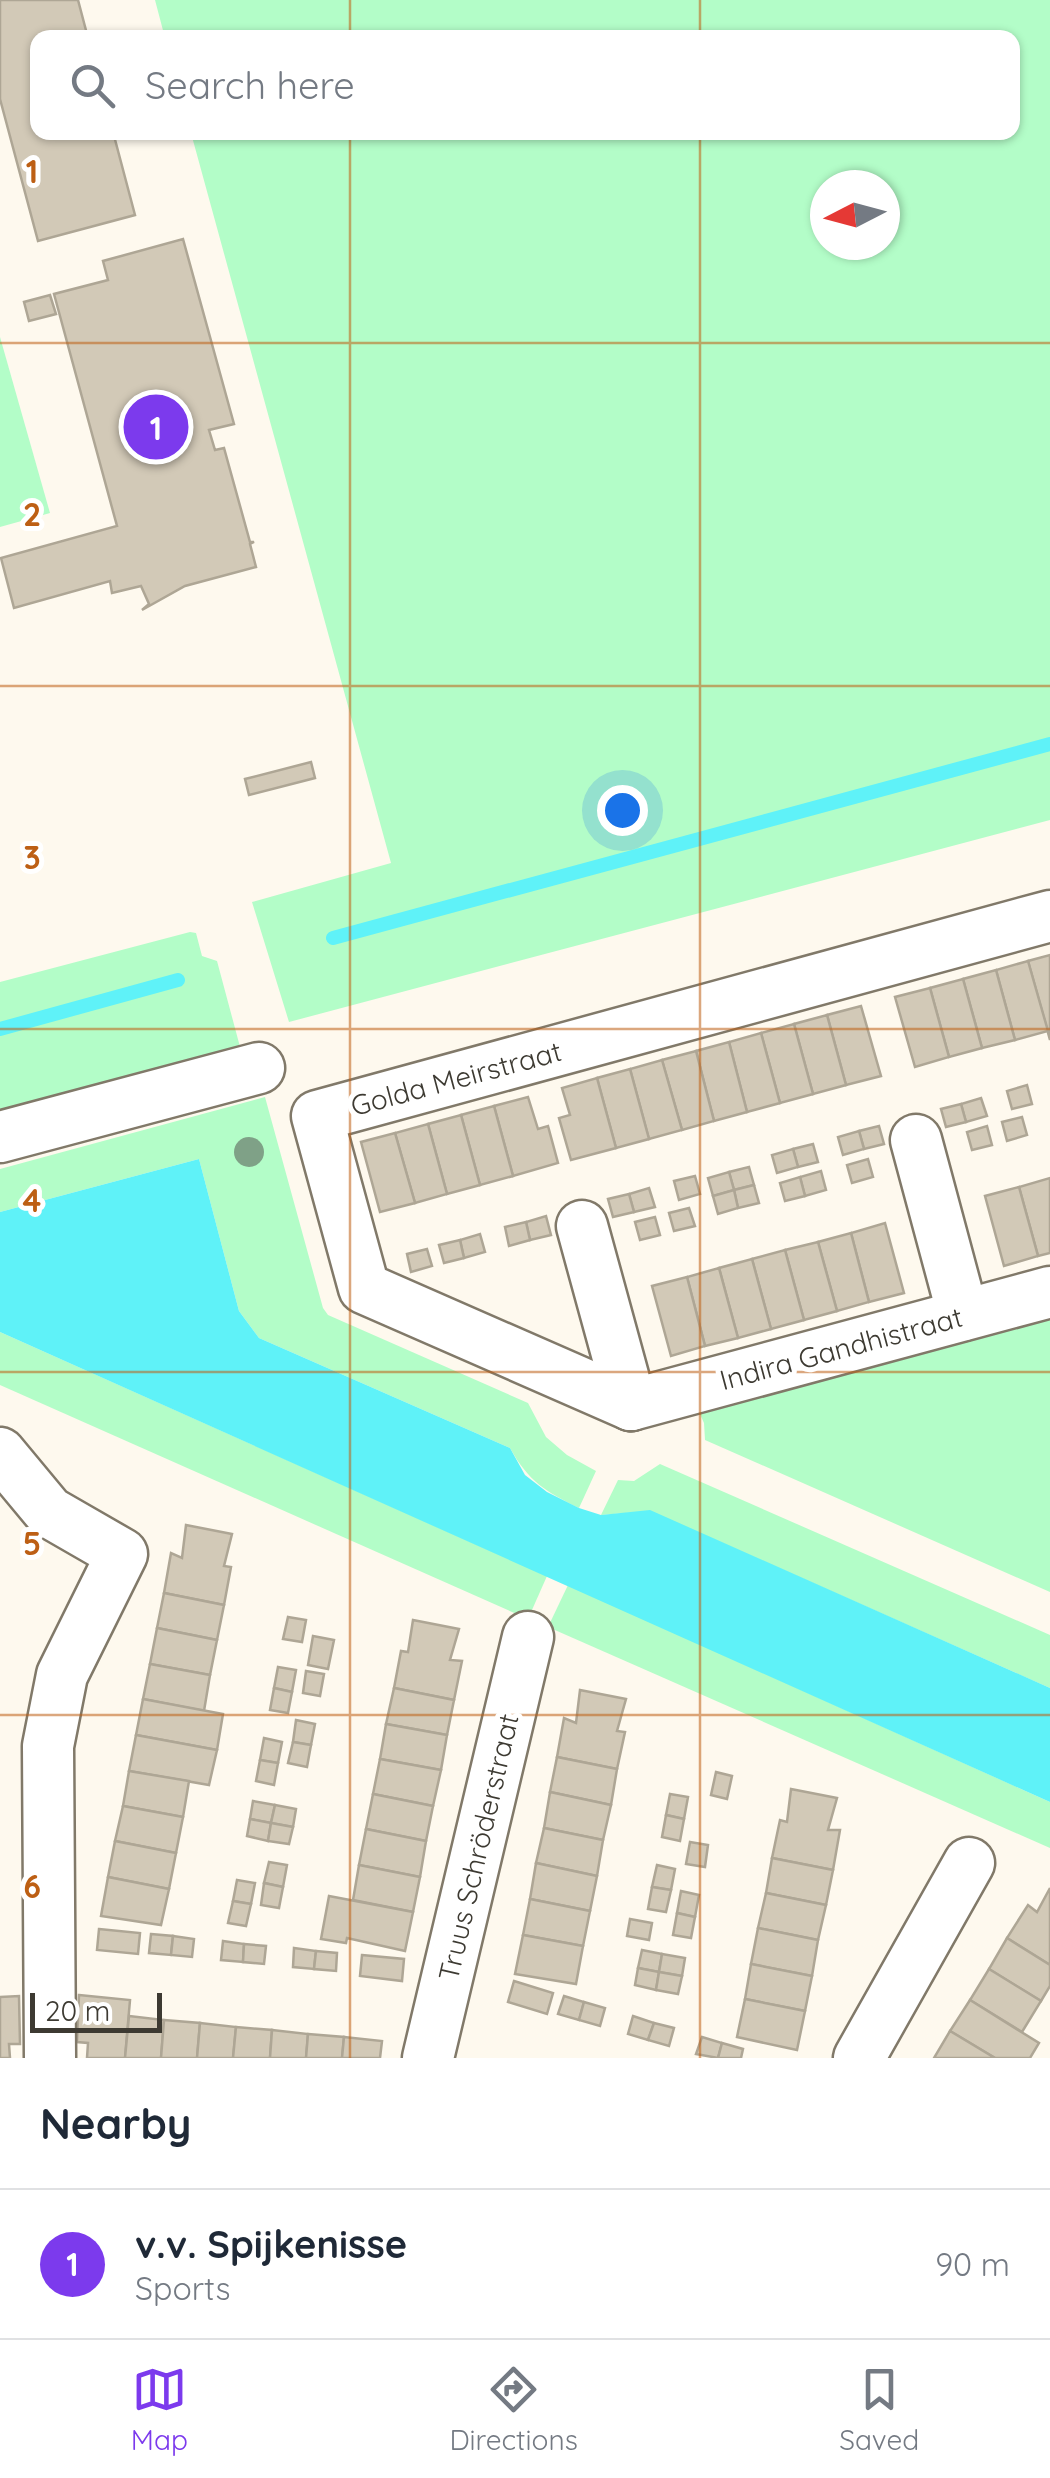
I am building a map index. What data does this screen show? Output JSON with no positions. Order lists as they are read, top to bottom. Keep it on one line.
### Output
{"streets":{"street":["Golda Meirstraat","Indira Gandhistraat","Truus Schröderstraat"]},"crossings":[["Golda Meirstraat","Indira Gandhistraat"]],"scale_bar":"20 m","north":"left","page":{"search":"Search here","pins":"1","scale":"20 m","heading":"Nearby","list":[{"mark":"1","name":"v.v. Spijkenisse","note":"Sports","value":"90 m"}],"nav":["Map","Directions","Saved"]},"grid":{"rows":["1","2","3","4","5","6"]}}
